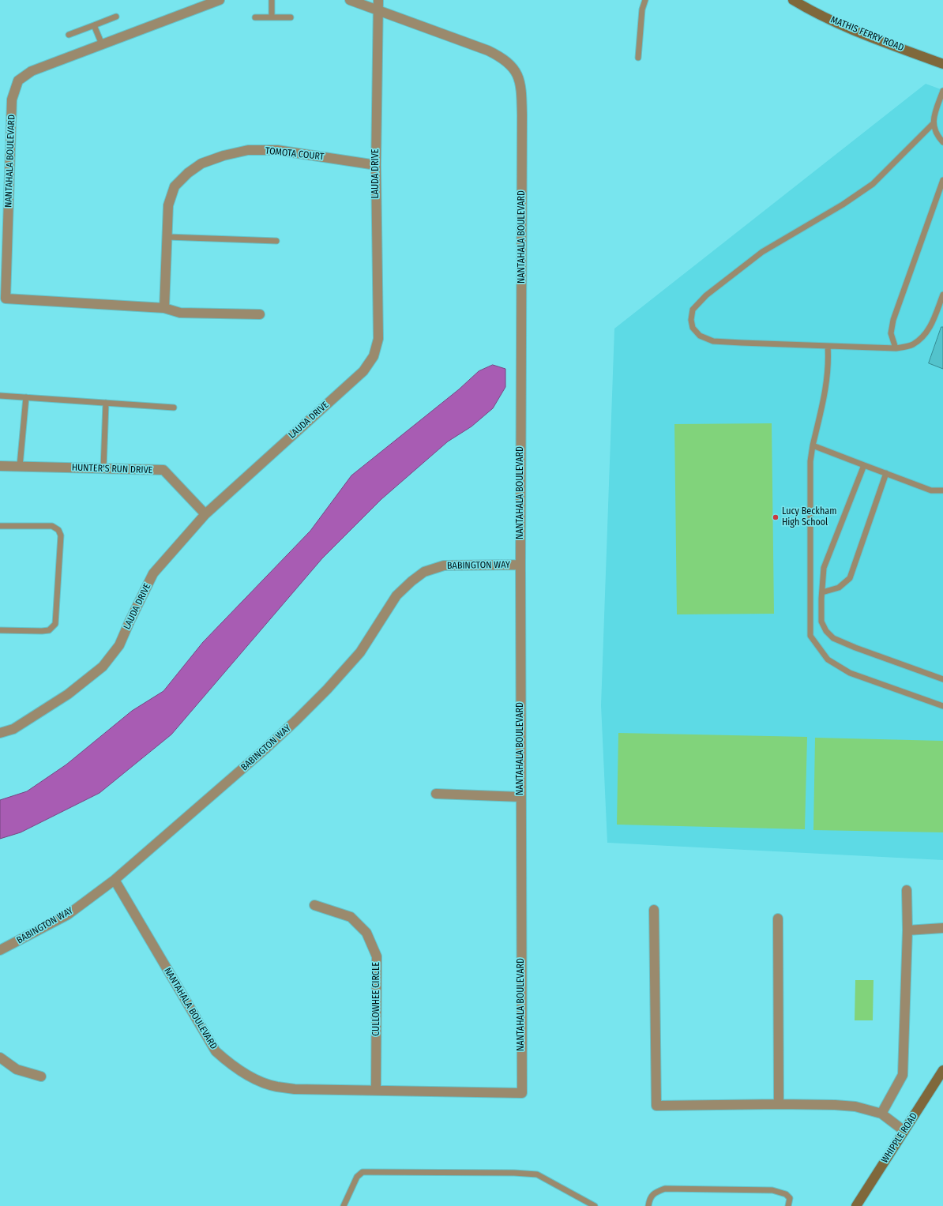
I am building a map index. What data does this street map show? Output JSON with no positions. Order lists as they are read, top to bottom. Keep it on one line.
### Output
{"streets":{"main road":["MATHIS FERRY ROAD","WHIPPLE ROAD"],"street":["TOMOTA COURT","NANTAHALA BOULEVARD","LAUDA DRIVE","HUNTER'S RUN DRIVE","BABINGTON WAY","CULLOWHEE CIRCLE"]},"crossings":[["TOMOTA COURT","NANTAHALA BOULEVARD"],["TOMOTA COURT","LAUDA DRIVE"],["NANTAHALA BOULEVARD","LAUDA DRIVE"],["NANTAHALA BOULEVARD","BABINGTON WAY"],["NANTAHALA BOULEVARD","CULLOWHEE CIRCLE"],["LAUDA DRIVE","HUNTER'S RUN DRIVE"]],"places":["Lucy Beckham High School"]}
